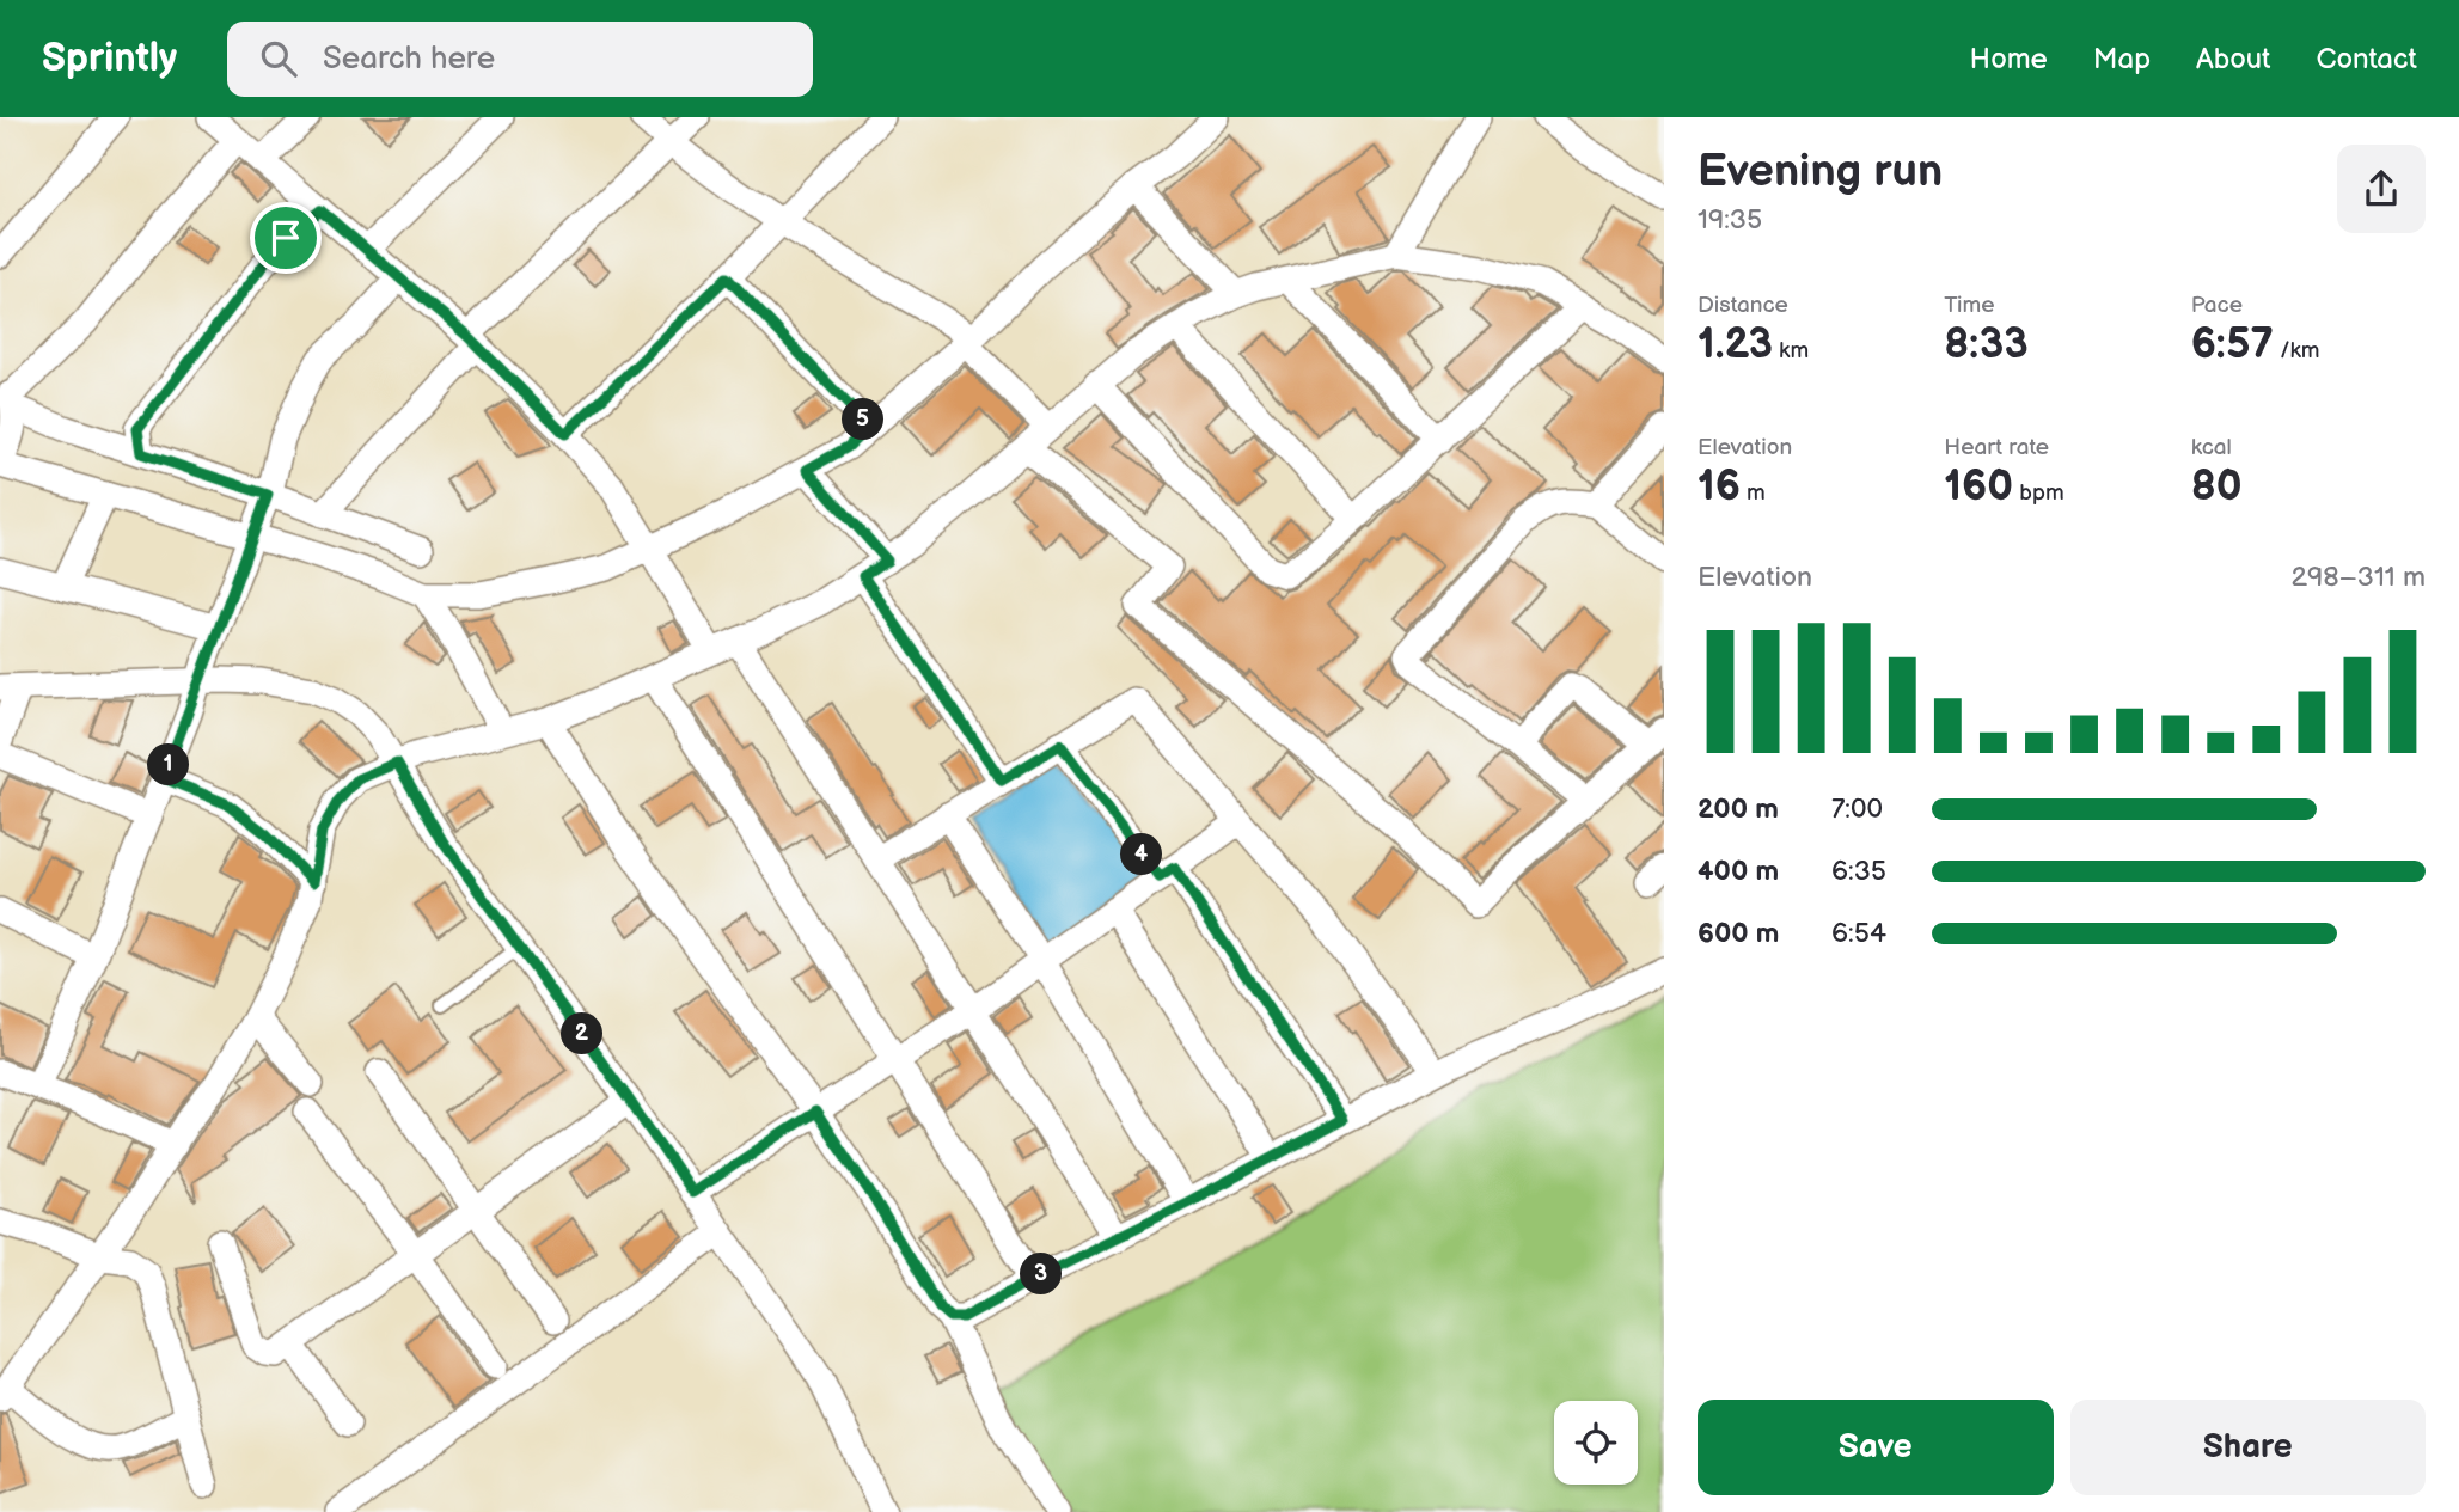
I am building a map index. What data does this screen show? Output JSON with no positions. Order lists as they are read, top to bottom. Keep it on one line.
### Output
{"page":{"header":"Sprintly","search":"Search here","nav":["Home","Map","About","Contact"],"heading":["Evening run","19:35"],"stats":[["Distance","1.23 km"],["Time","8:33"],["Pace","6:57 /km"],["Elevation","16 m"],["Heart rate","160 bpm"],["kcal","80"]],"pins":["5","1","4","2","3"],"chart":["Elevation","298–311 m"],"list":[{"name":"200 m","note":"7:00"},{"name":"400 m","note":"6:35"},{"name":"600 m","note":"6:54"}],"buttons":["Save","Share"]}}
